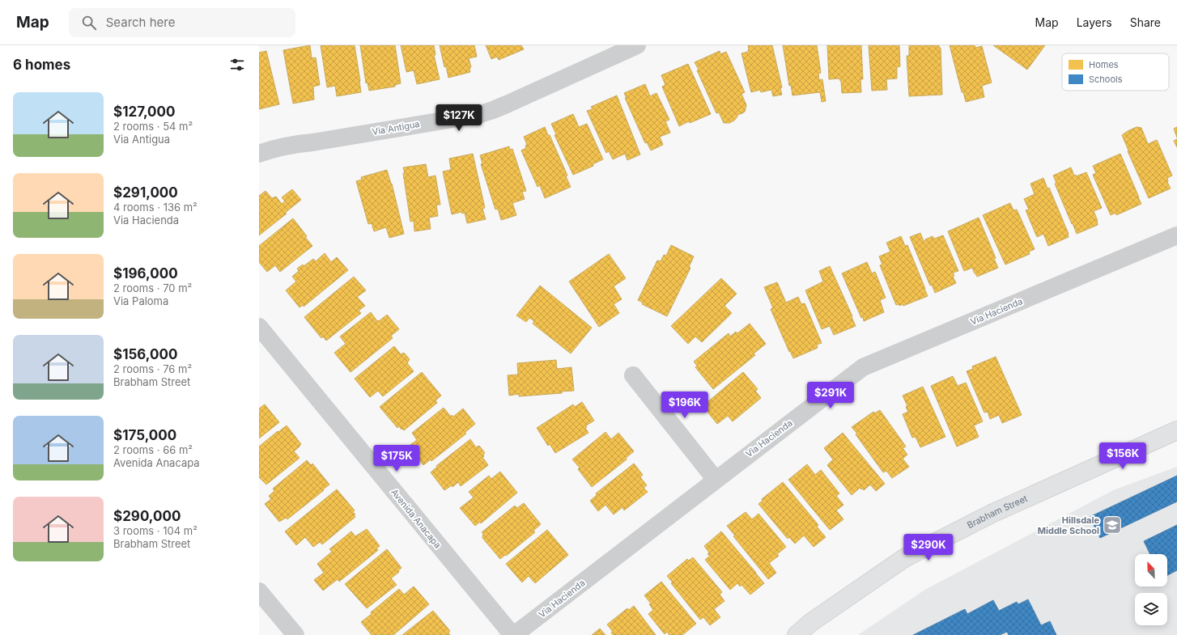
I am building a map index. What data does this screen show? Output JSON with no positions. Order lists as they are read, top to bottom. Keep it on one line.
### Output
{"streets":{"main road":["Brabham Street"],"street":["Via Antigua","Via Hacienda","Avenida Anacapa"]},"crossings":[["Via Hacienda","Avenida Anacapa"]],"places":{"school or university":["Hillsdale Middle School"]},"legend":["Homes","Schools"],"north":"top left","page":{"header":"Map","search":"Search here","nav":["Map","Layers","Share"],"heading":"6 homes","list":[{"name":"$127,000","note":"2 rooms · 54 m² · Via Antigua"},{"name":"$291,000","note":"4 rooms · 136 m² · Via Hacienda"},{"name":"$196,000","note":"2 rooms · 70 m² · Via Paloma"},{"name":"$156,000","note":"2 rooms · 76 m² · Brabham Street"},{"name":"$175,000","note":"2 rooms · 66 m² · Avenida Anacapa"},{"name":"$290,000","note":"3 rooms · 104 m² · Brabham Street"}],"price":["$127K","$291K","$196K","$156K","$175K","$290K"]}}
